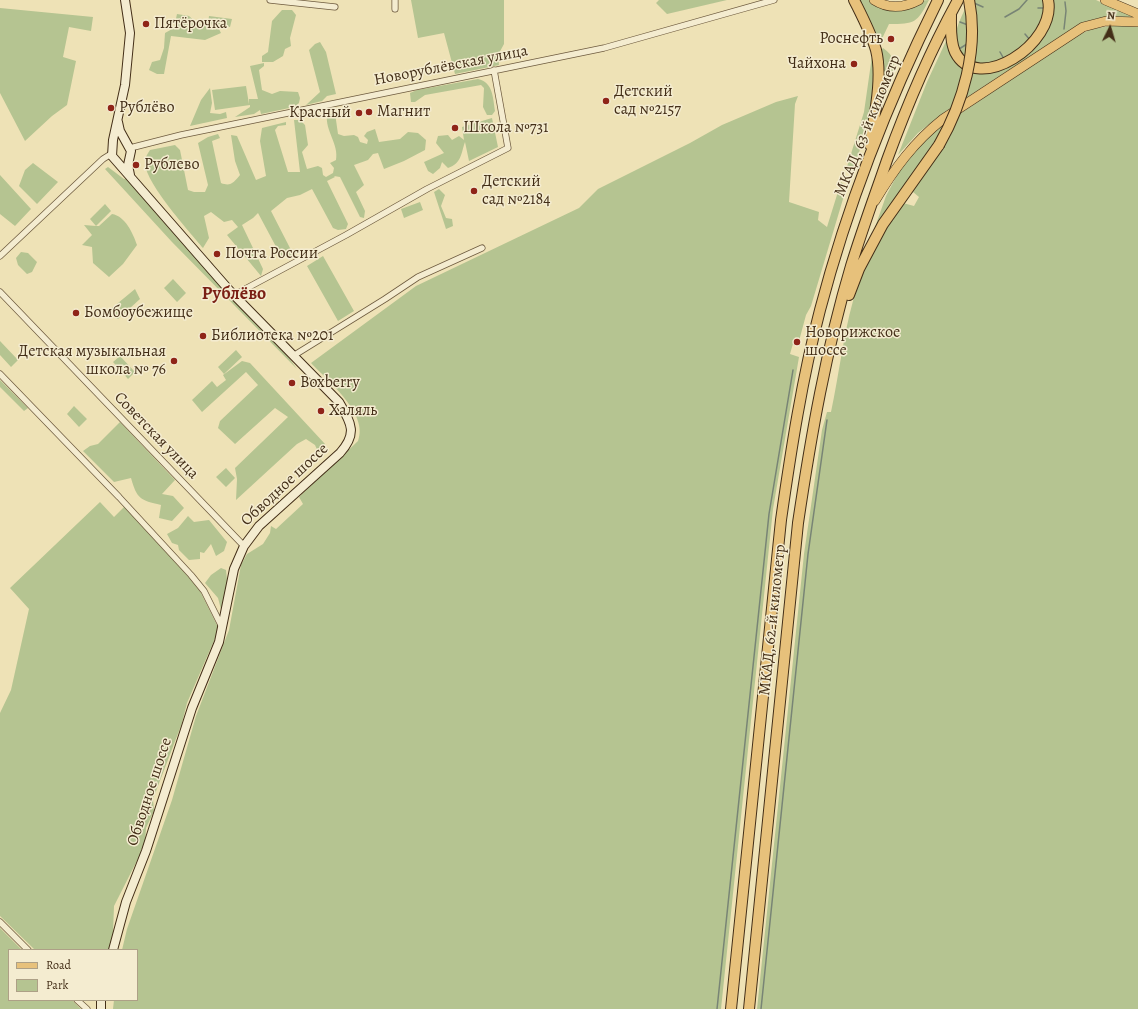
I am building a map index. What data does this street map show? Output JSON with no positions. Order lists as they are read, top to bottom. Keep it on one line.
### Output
{"streets":{"highway":["МКАД, 63-й километр","МКАД, 62-й километр"],"street":["Новорублёвская улица","Советская улица","Обводное шоссе"]},"crossings":[["МКАД, 63-й километр","МКАД, 62-й километр"],["Советская улица","Обводное шоссе"]],"districts":["Рублёво"],"places":["Пятёрочка","Роснефть","Чайхона","Детский сад №2157","Рублёво","Магнит","Красный","Школа №731","Рублево","Детский сад №2184","Почта России","Бомбоубежище","Библиотека №201","Новорижское шоссе","Детская музыкальная школа № 76","Boxberry","Халяль"],"legend":["Road","Park"],"north":"top"}
